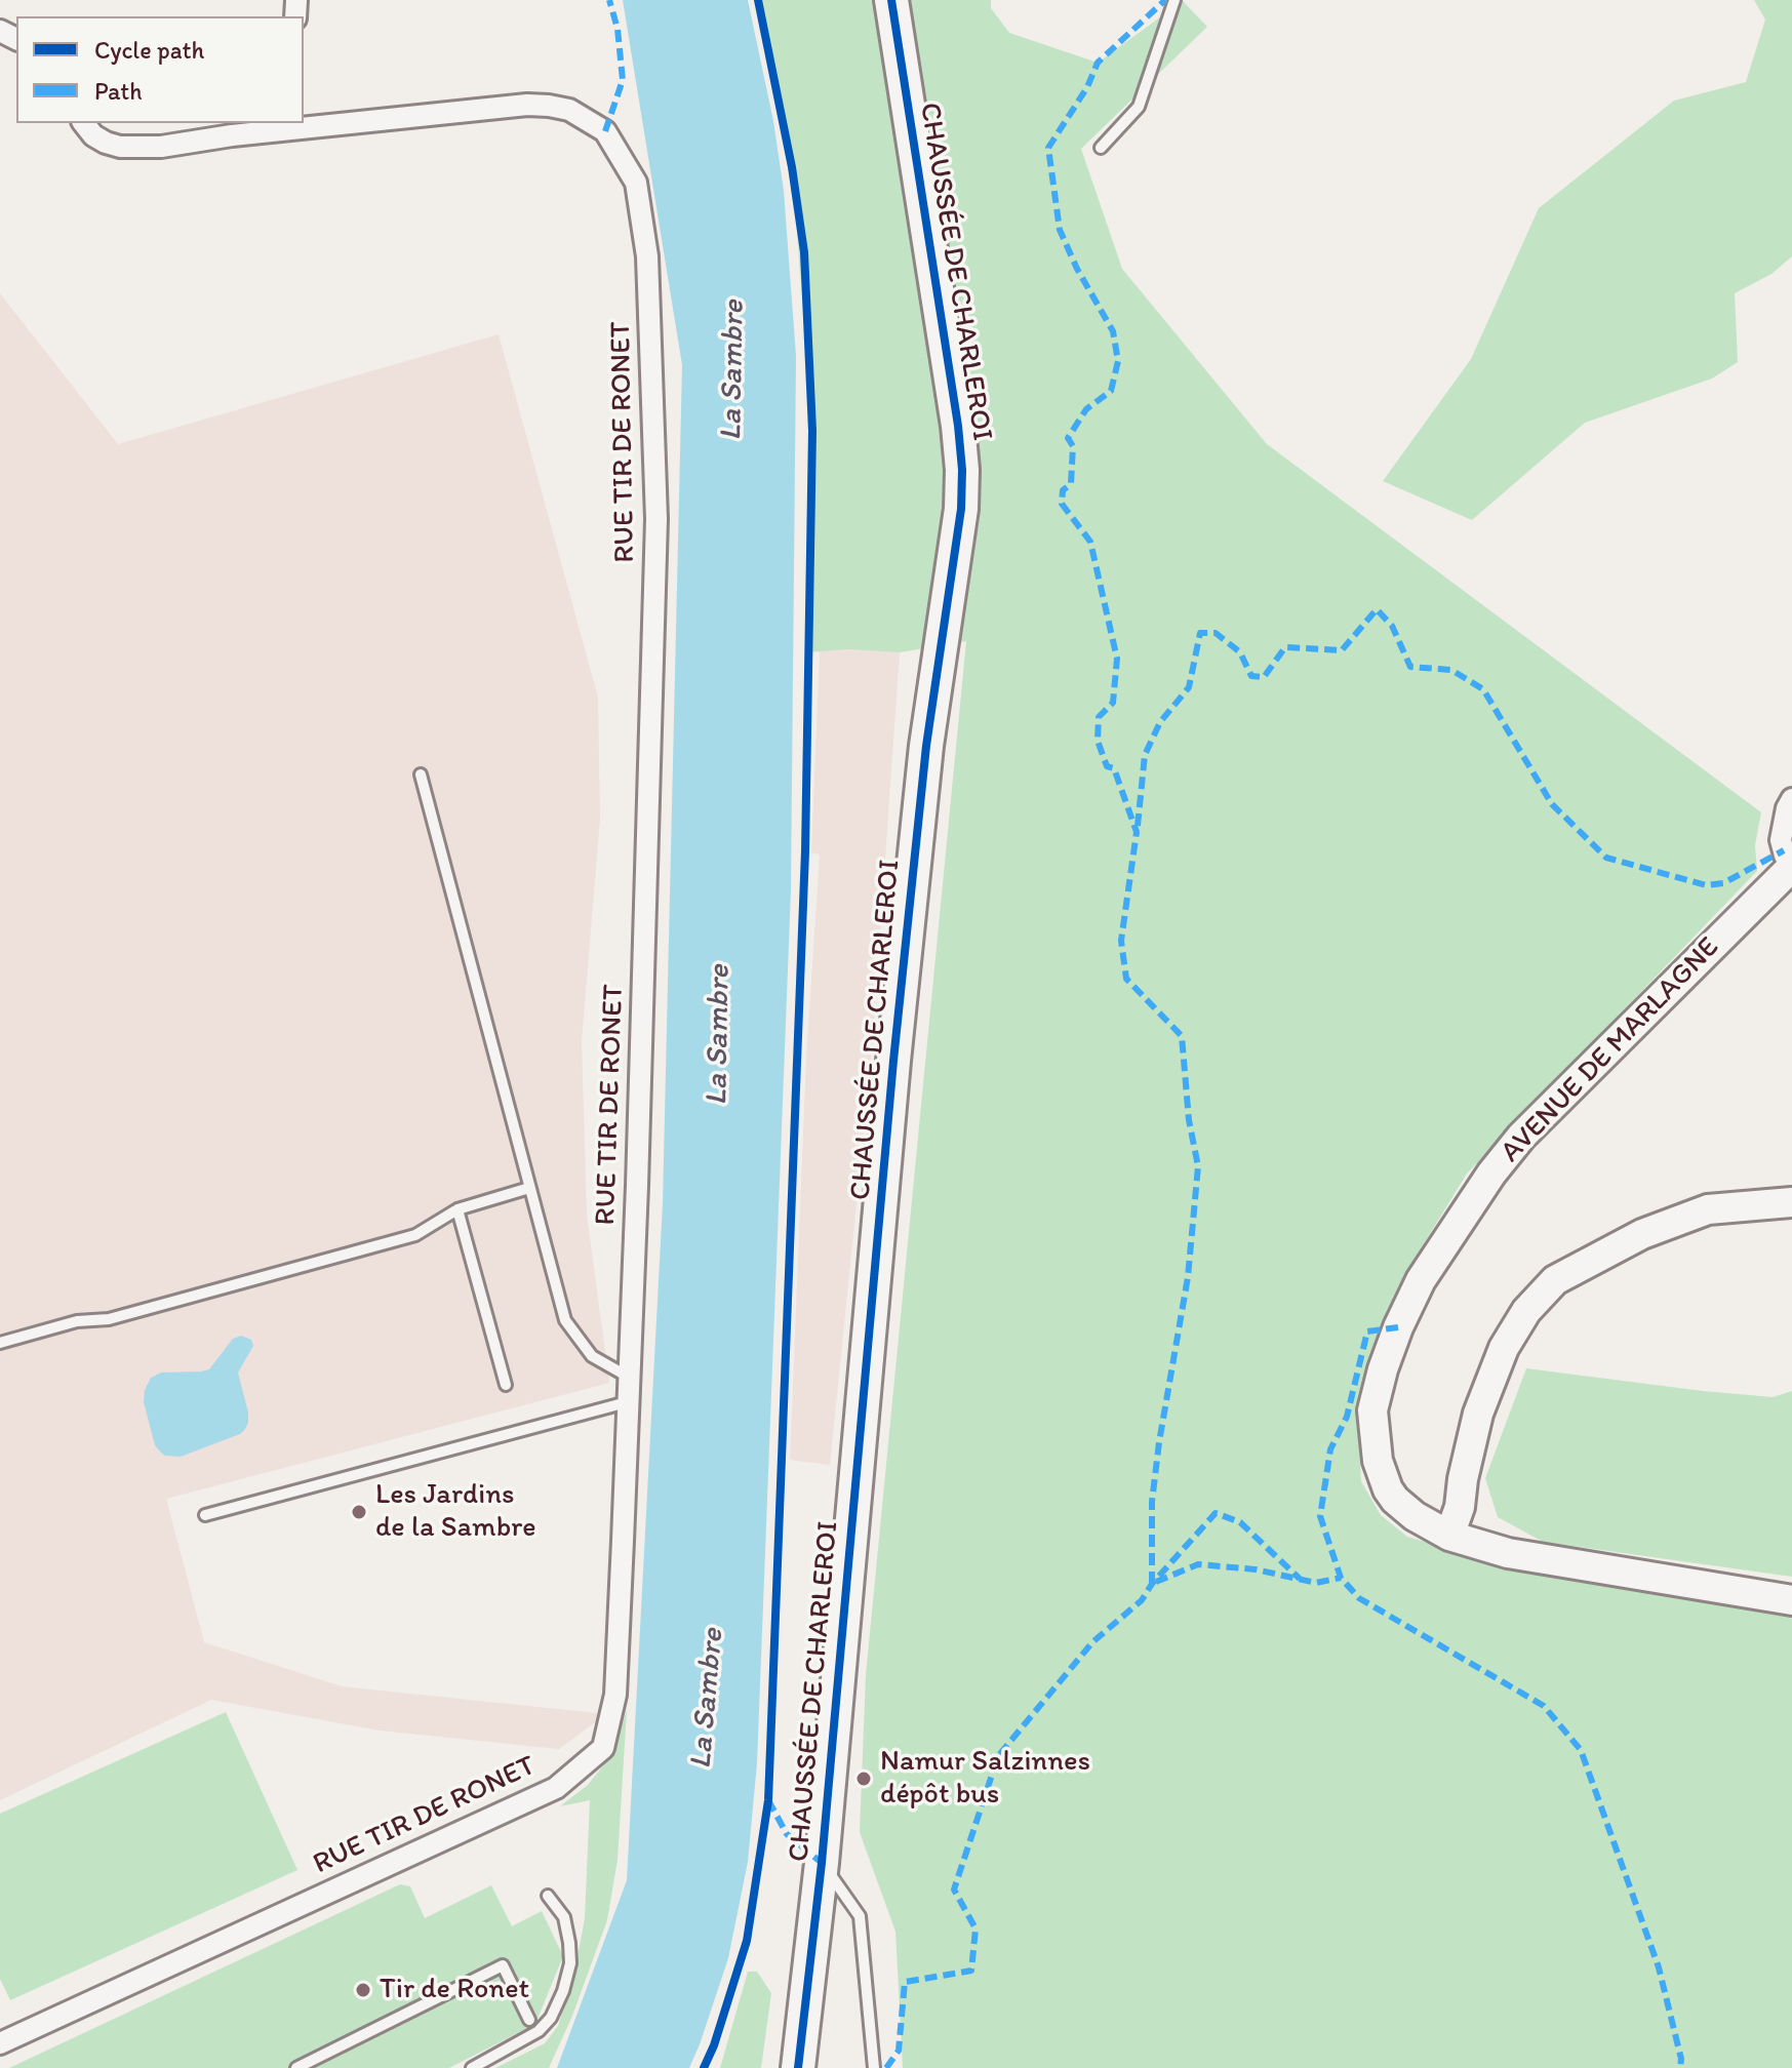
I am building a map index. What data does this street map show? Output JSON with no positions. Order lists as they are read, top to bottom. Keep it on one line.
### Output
{"streets":{"main road":["CHAUSSÉE DE CHARLEROI","AVENUE DE MARLAGNE"],"street":["RUE TIR DE RONET"]},"water":["La Sambre"],"places":["Les Jardins de la Sambre","Namur Salzinnes dépôt bus","Tir de Ronet"],"legend":["Cycle path","Path"]}
